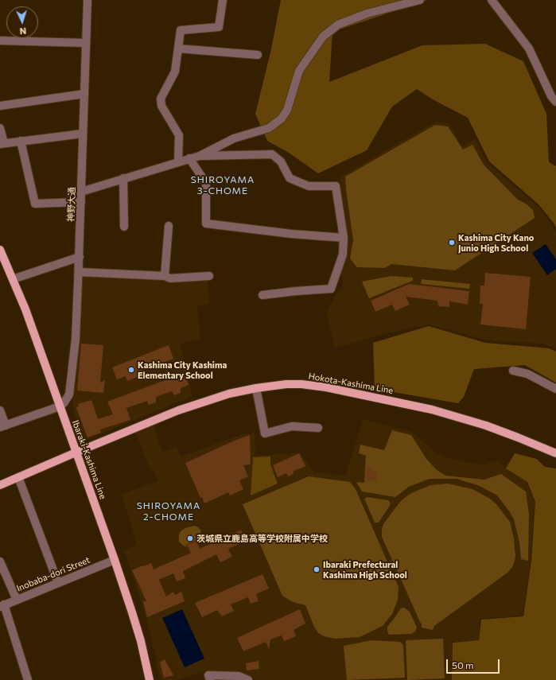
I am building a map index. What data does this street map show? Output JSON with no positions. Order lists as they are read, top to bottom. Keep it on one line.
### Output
{"streets":{"main road":["Hokota-Kashima Line","Ibaraki-Kashima Line"],"street":["神野大通","Inobaba-dori Street"]},"crossings":[["神野大通","Ibaraki-Kashima Line"],["Hokota-Kashima Line","Ibaraki-Kashima Line"],["Ibaraki-Kashima Line","Inobaba-dori Street"]],"districts":["SHIROYAMA 3-CHOME","SHIROYAMA 2-CHOME"],"places":["Kashima City Kano Junio High School","Kashima City Kashima Elementary School","茨城県立鹿島高等学校附属中学校","Ibaraki Prefectural Kashima High School"],"scale_bar":"50 m","north":"bottom"}
